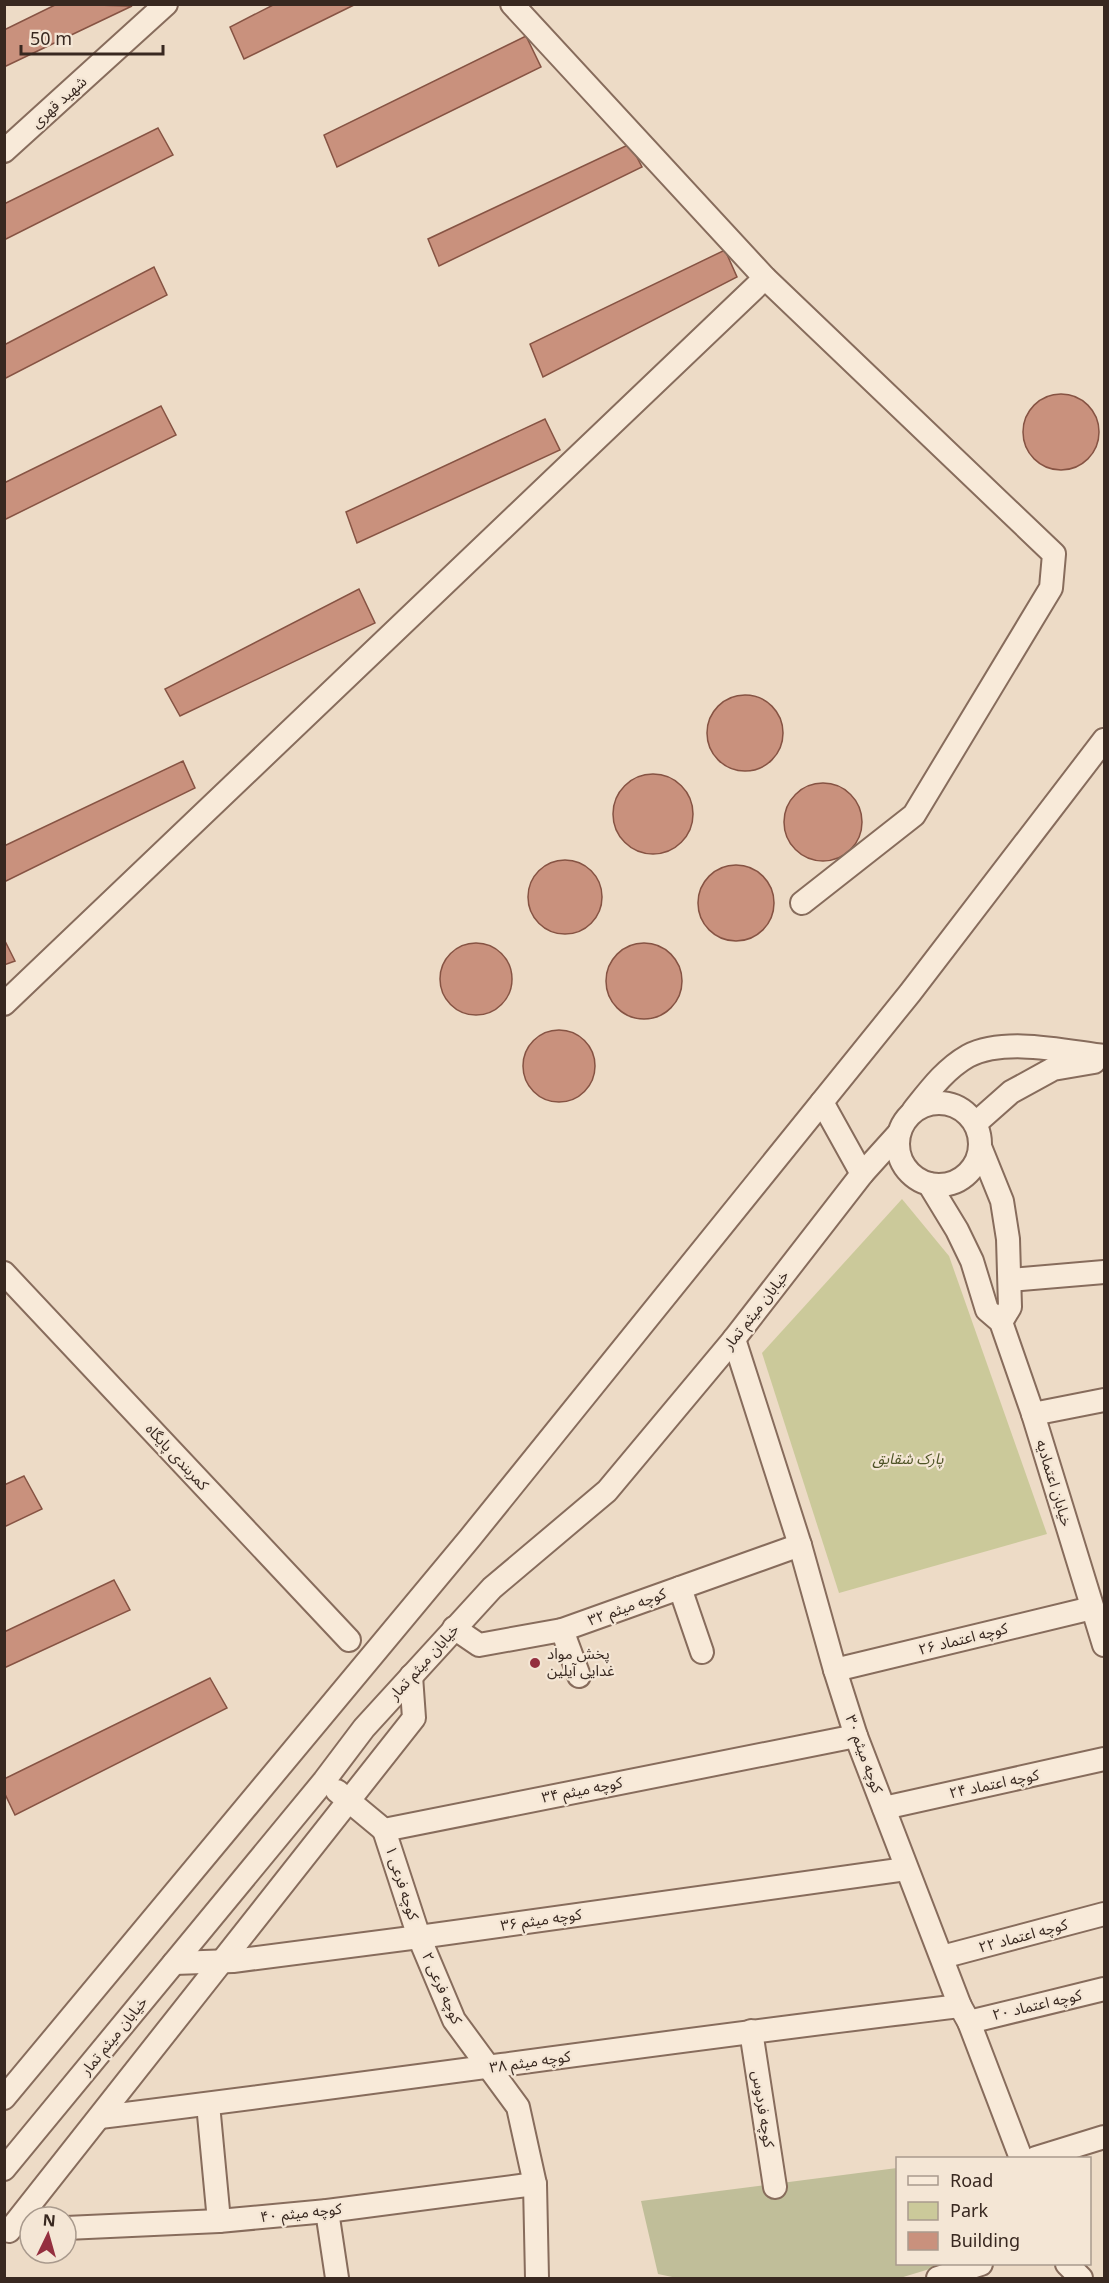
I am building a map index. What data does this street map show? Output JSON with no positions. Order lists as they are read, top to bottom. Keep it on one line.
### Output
{"streets":{"street":["شهید قهری","خیابان میثم تمار","کمربندی پایگاه","خیابان اعتمادیه","کوچه میثم ۳۲","کوچه اعتماد ۲۶","کوچه میثم ۳۰","کوچه اعتماد ۲۴","کوچه میثم ۳۴","کوچه فرعی ۱","کوچه میثم ۳۶","کوچه اعتماد ۲۲","کوچه فرعی ۲","کوچه اعتماد ۲۰","کوچه میثم ۳۸","کوچه فردوس","کوچه میثم ۴۰"]},"crossings":[["خیابان میثم تمار","خیابان اعتمادیه"],["خیابان میثم تمار","کوچه میثم ۳۲"],["خیابان میثم تمار","کوچه میثم ۳۰"],["خیابان میثم تمار","کوچه میثم ۳۶"],["خیابان اعتمادیه","کوچه اعتماد ۲۶"],["کوچه میثم ۳۲","کوچه میثم ۳۰"],["کوچه اعتماد ۲۶","کوچه میثم ۳۰"],["کوچه میثم ۳۰","کوچه اعتماد ۲۴"],["کوچه میثم ۳۰","کوچه میثم ۳۴"],["کوچه میثم ۳۰","کوچه میثم ۳۶"],["کوچه میثم ۳۰","کوچه اعتماد ۲۲"],["کوچه میثم ۳۰","کوچه اعتماد ۲۰"],["کوچه میثم ۳۰","کوچه میثم ۳۸"],["کوچه میثم ۳۴","کوچه فرعی ۱"],["کوچه فرعی ۱","کوچه میثم ۳۶"],["کوچه فرعی ۱","کوچه فرعی ۲"],["کوچه میثم ۳۶","کوچه فرعی ۲"],["کوچه فرعی ۲","کوچه میثم ۳۸"],["کوچه فرعی ۲","کوچه میثم ۴۰"],["کوچه اعتماد ۲۰","کوچه میثم ۳۸"],["کوچه میثم ۳۸","کوچه فردوس"]],"parks":["پارک شقایق"],"places":["پخش مواد غدایی آیلین"],"legend":["Road","Park","Building"],"scale_bar":"50 m","north":"top"}
